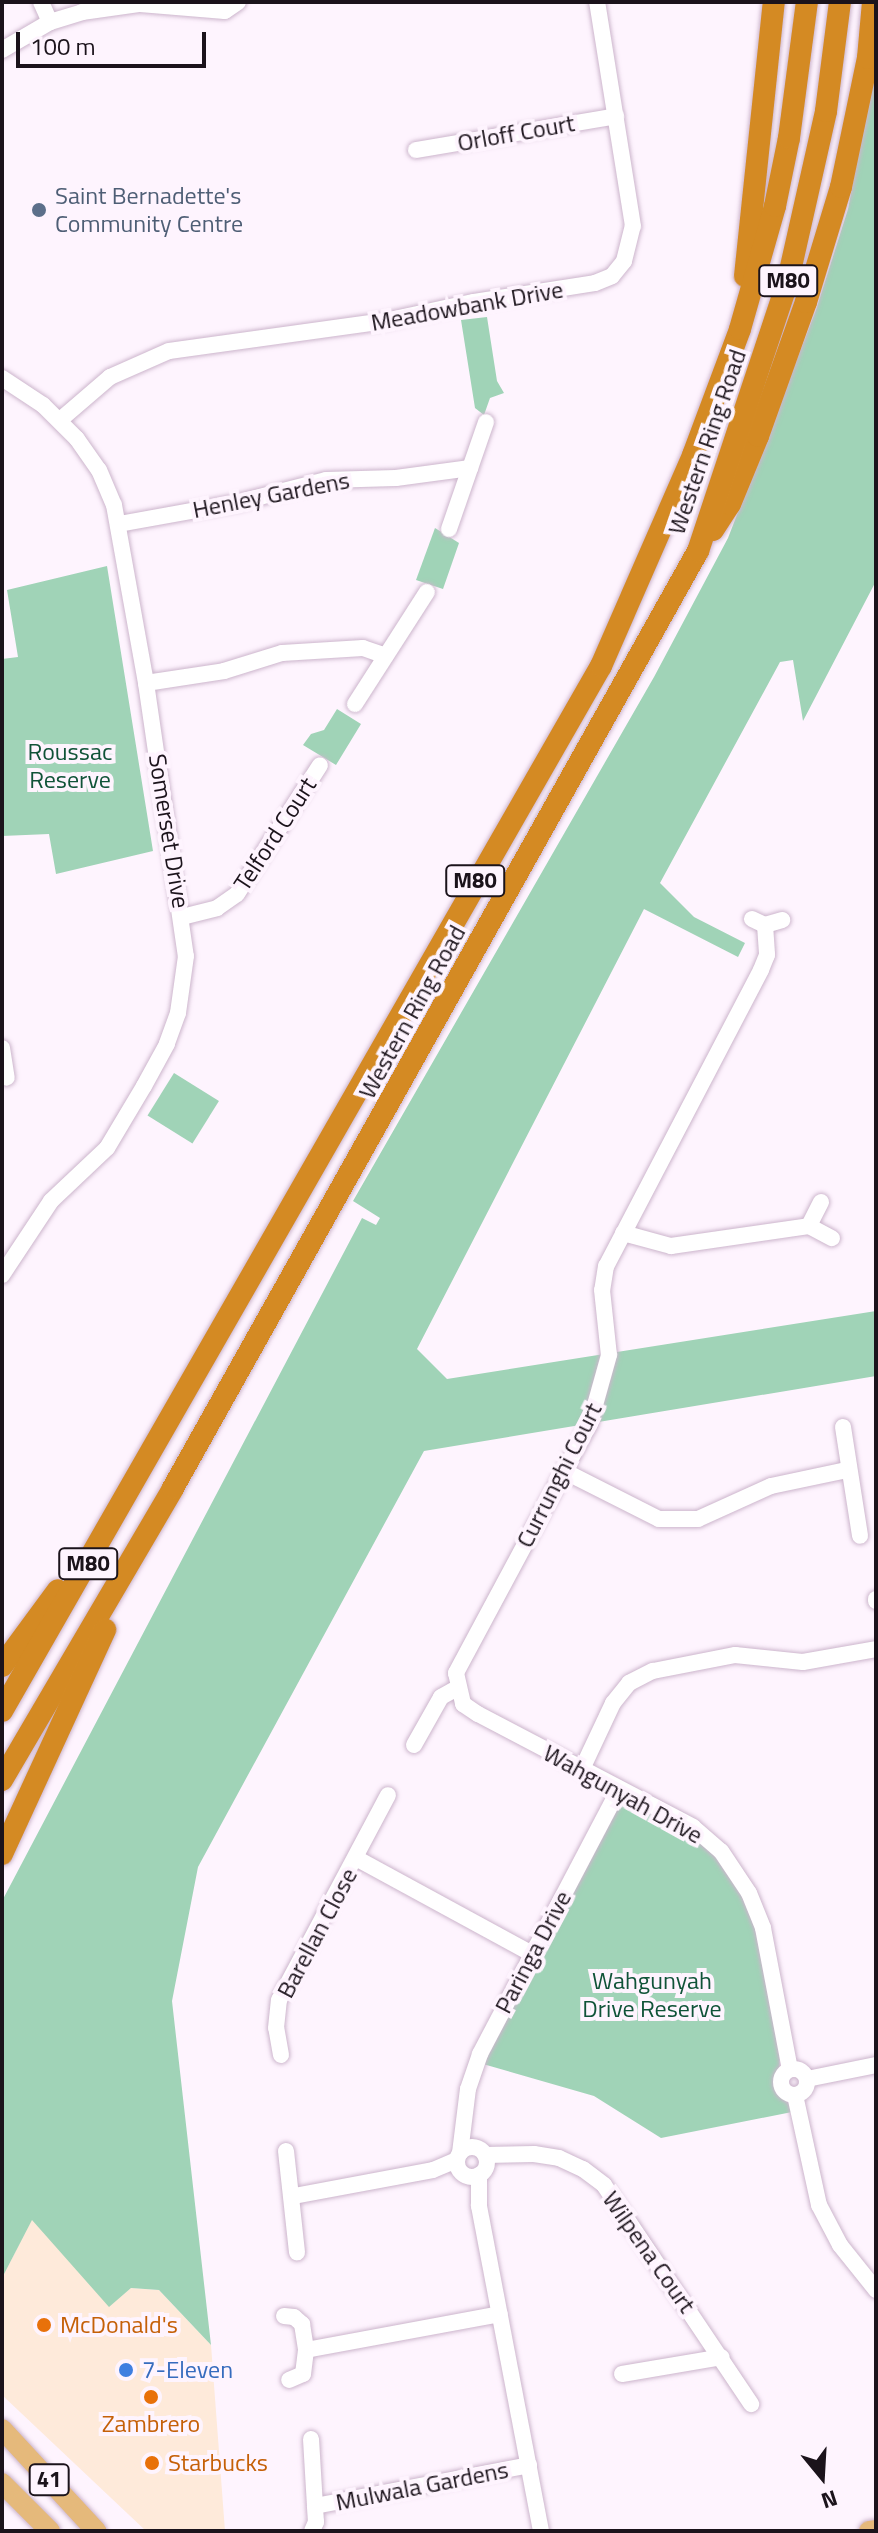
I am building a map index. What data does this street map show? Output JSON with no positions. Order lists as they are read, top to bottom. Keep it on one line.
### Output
{"streets":{"highway":["M80","Western Ring Road"],"main road":["41"],"street":["Orloff Court","Meadowbank Drive","Henley Gardens","Somerset Drive","Telford Court","Currunghi Court","Wahgunyah Drive","Barellan Close","Paringa Drive","Wilpena Court","Mulwala Gardens"]},"crossings":[["Orloff Court","Meadowbank Drive"],["Meadowbank Drive","Somerset Drive"],["Henley Gardens","Somerset Drive"],["Somerset Drive","Telford Court"],["Currunghi Court","Wahgunyah Drive"],["Wahgunyah Drive","Paringa Drive"],["Barellan Close","Paringa Drive"],["Paringa Drive","Wilpena Court"],["Paringa Drive","Mulwala Gardens"]],"parks":["Roussac Reserve","Wahgunyah Drive Reserve"],"places":["Saint Bernadette's Community Centre","McDonald's","7-Eleven","Zambrero","Starbucks"],"scale_bar":"100 m","north":"bottom"}
